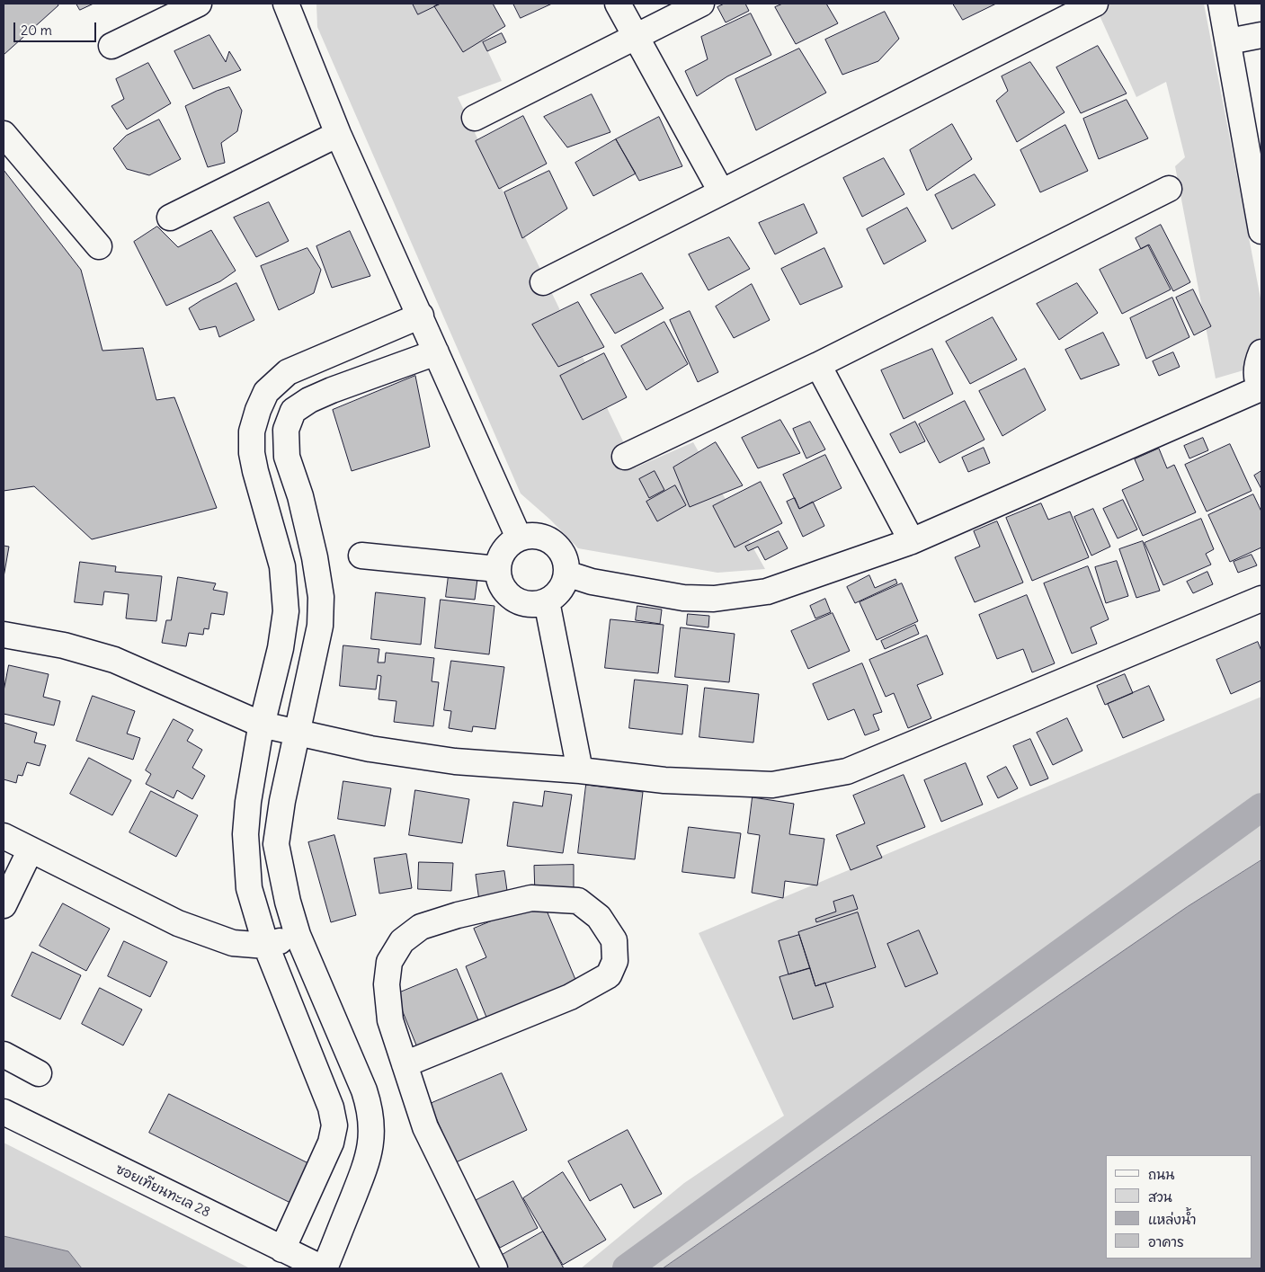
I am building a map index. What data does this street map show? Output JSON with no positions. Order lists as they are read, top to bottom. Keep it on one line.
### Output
{"streets":{"street":["ซอยเทียนทะเล 28"]},"legend":["ถนน","สวน","แหล่งน้ำ","อาคาร"],"scale_bar":"20 m"}
